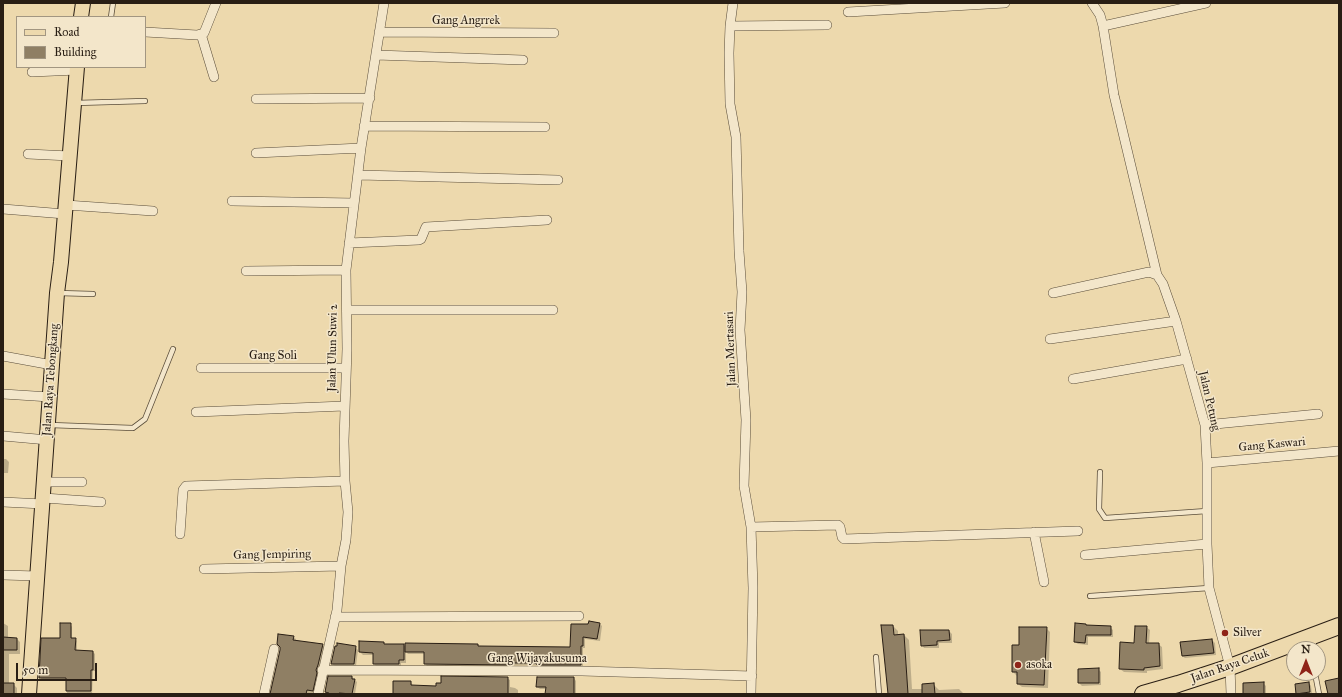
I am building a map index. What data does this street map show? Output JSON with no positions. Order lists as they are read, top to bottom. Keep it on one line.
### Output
{"streets":{"highway":["Jalan Raya Celuk"],"main road":["Jalan Raya Tebongkang"],"street":["Gang Angrrek","Jalan Ulun Suwi 2","Jalan Mertasari","Gang Soli","Jalan Petung","Gang Kaswari","Gang Jempiring","Gang Wijayakusuma"]},"crossings":[["Gang Angrrek","Jalan Ulun Suwi 2"],["Jalan Ulun Suwi 2","Gang Soli"],["Jalan Ulun Suwi 2","Gang Jempiring"],["Jalan Ulun Suwi 2","Gang Wijayakusuma"],["Jalan Mertasari","Gang Wijayakusuma"],["Jalan Petung","Gang Kaswari"],["Jalan Petung","Jalan Raya Celuk"]],"places":["Silver","asoka"],"legend":["Road","Building"],"scale_bar":"50 m","north":"top"}
